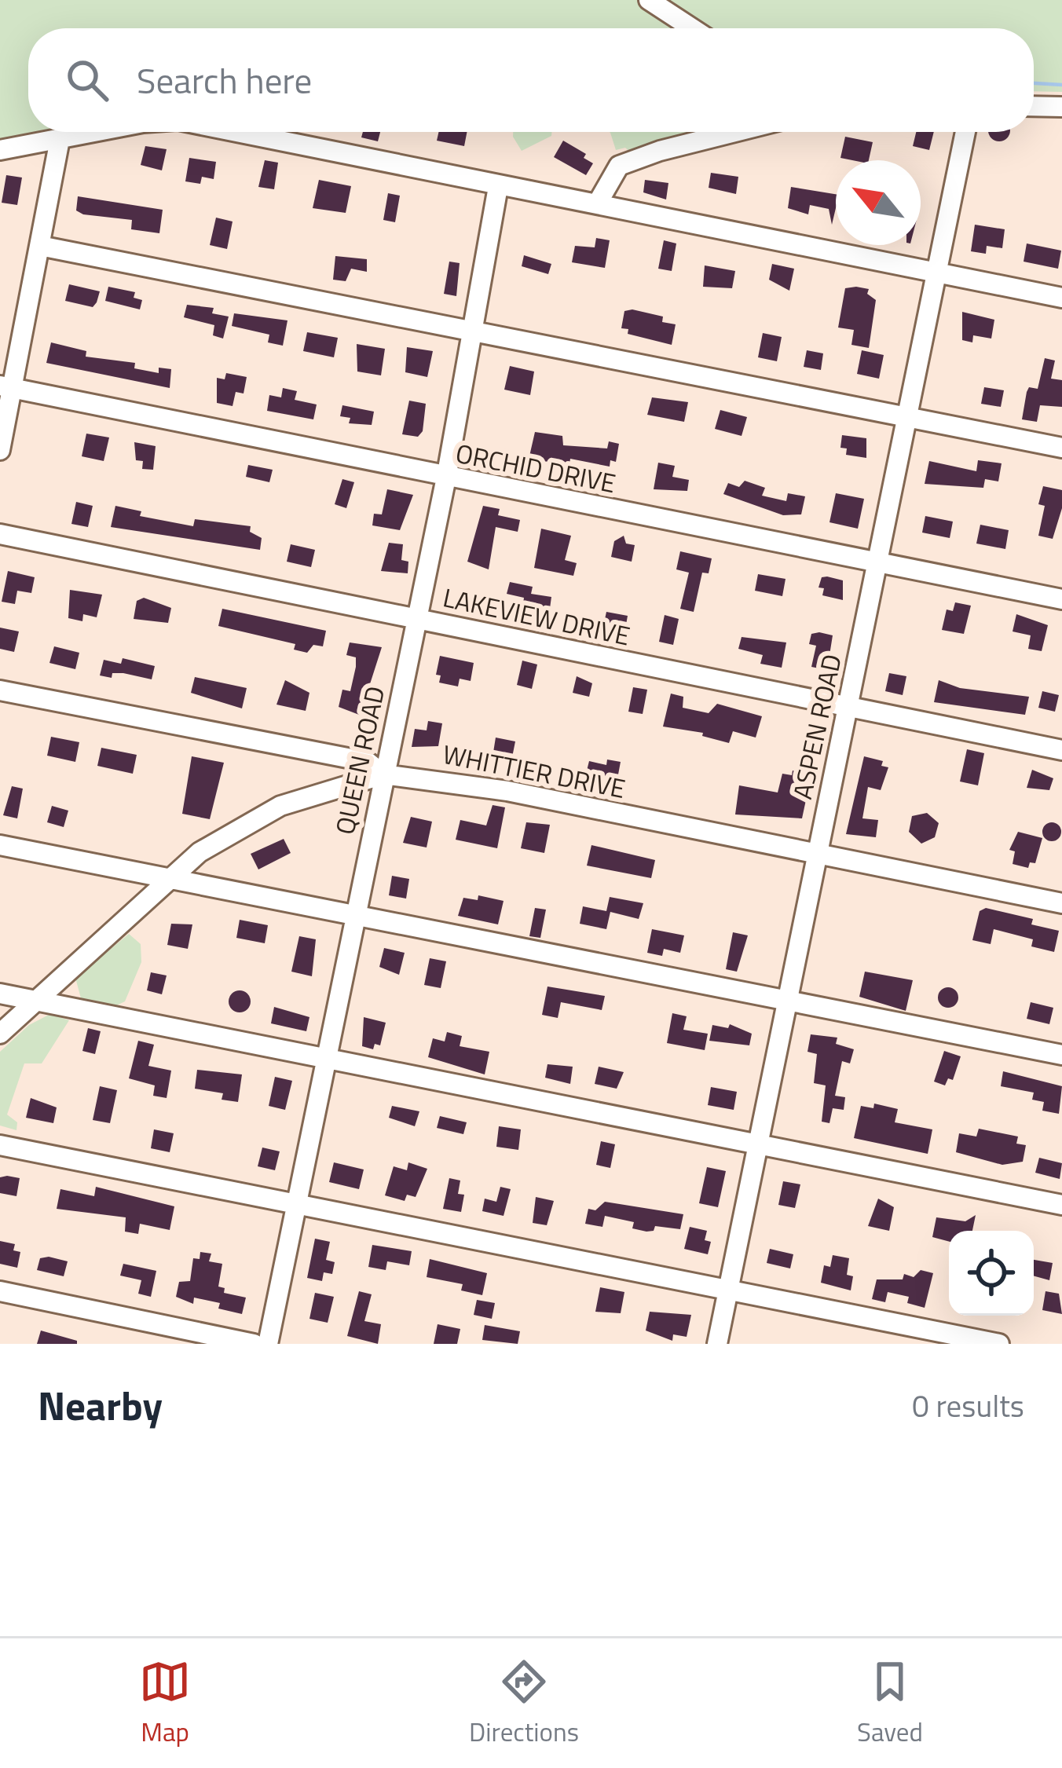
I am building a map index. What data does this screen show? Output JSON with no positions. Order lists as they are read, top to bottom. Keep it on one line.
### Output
{"streets":{"street":["ORCHID DRIVE","LAKEVIEW DRIVE","ASPEN ROAD","QUEEN ROAD","WHITTIER DRIVE"]},"crossings":[["ORCHID DRIVE","ASPEN ROAD"],["ORCHID DRIVE","QUEEN ROAD"],["LAKEVIEW DRIVE","ASPEN ROAD"],["LAKEVIEW DRIVE","QUEEN ROAD"],["ASPEN ROAD","WHITTIER DRIVE"],["QUEEN ROAD","WHITTIER DRIVE"]],"north":"top left","page":{"search":"Search here","heading":["Nearby","0 results"],"nav":["Map","Directions","Saved"]}}
